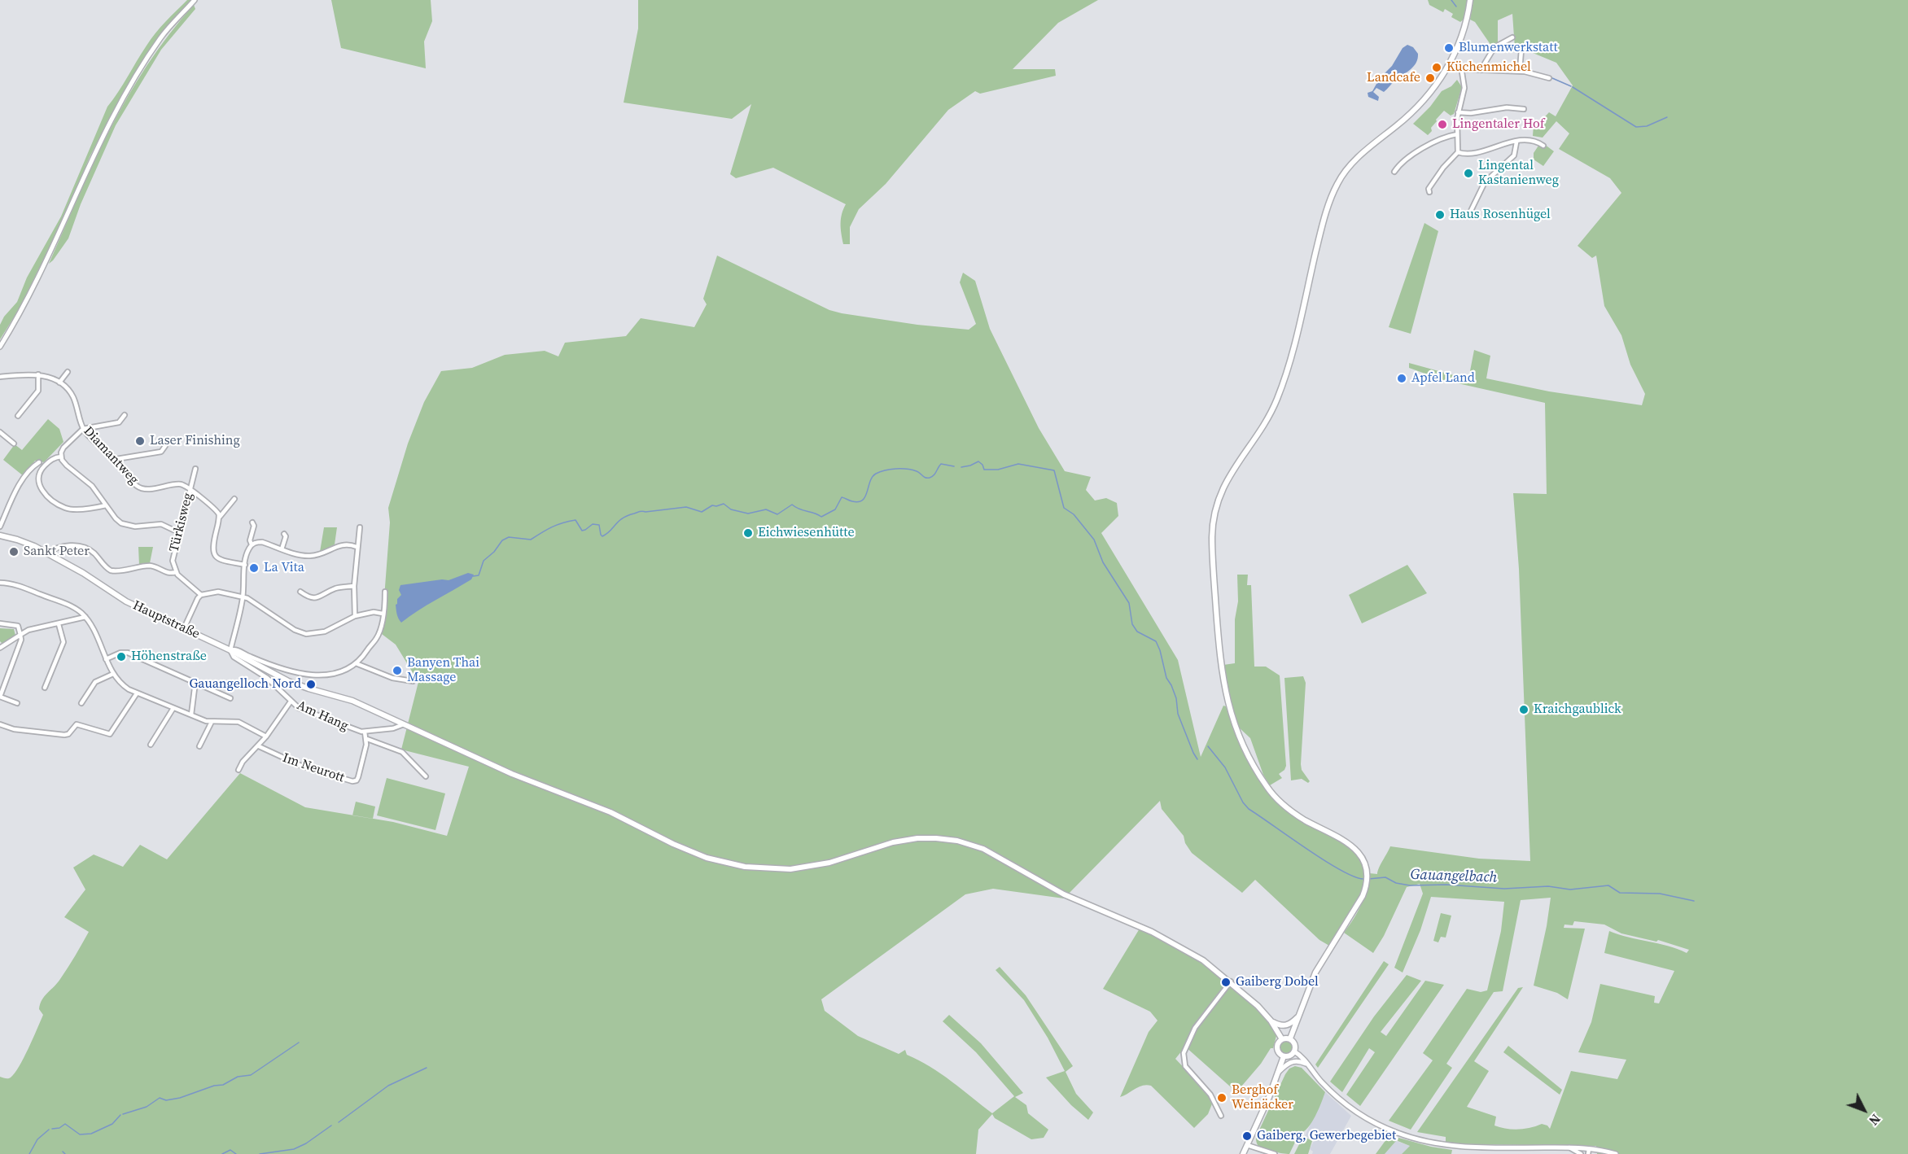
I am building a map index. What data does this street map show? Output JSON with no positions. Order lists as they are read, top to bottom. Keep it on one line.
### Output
{"streets":{"main road":["Hauptstraße"],"street":["Diamantweg","Türkisweg","Am Hang","Im Neurott"]},"crossings":[["Diamantweg","Türkisweg"],["Hauptstraße","Am Hang"],["Am Hang","Im Neurott"]],"water":["Gauangelbach"],"places":["Blumenwerkstatt","Küchenmichel","Landcafe","Lingentaler Hof","Lingental Kastanienweg","Haus Rosenhügel","Apfel Land","Laser Finishing","Eichwiesenhütte","Sankt Peter","La Vita","Höhenstraße","Banyen Thai Massage","Gauangelloch Nord","Kraichgaublick","Gaiberg Dobel","Berghof Weinäcker","Gaiberg, Gewerbegebiet"],"north":"bottom right"}
